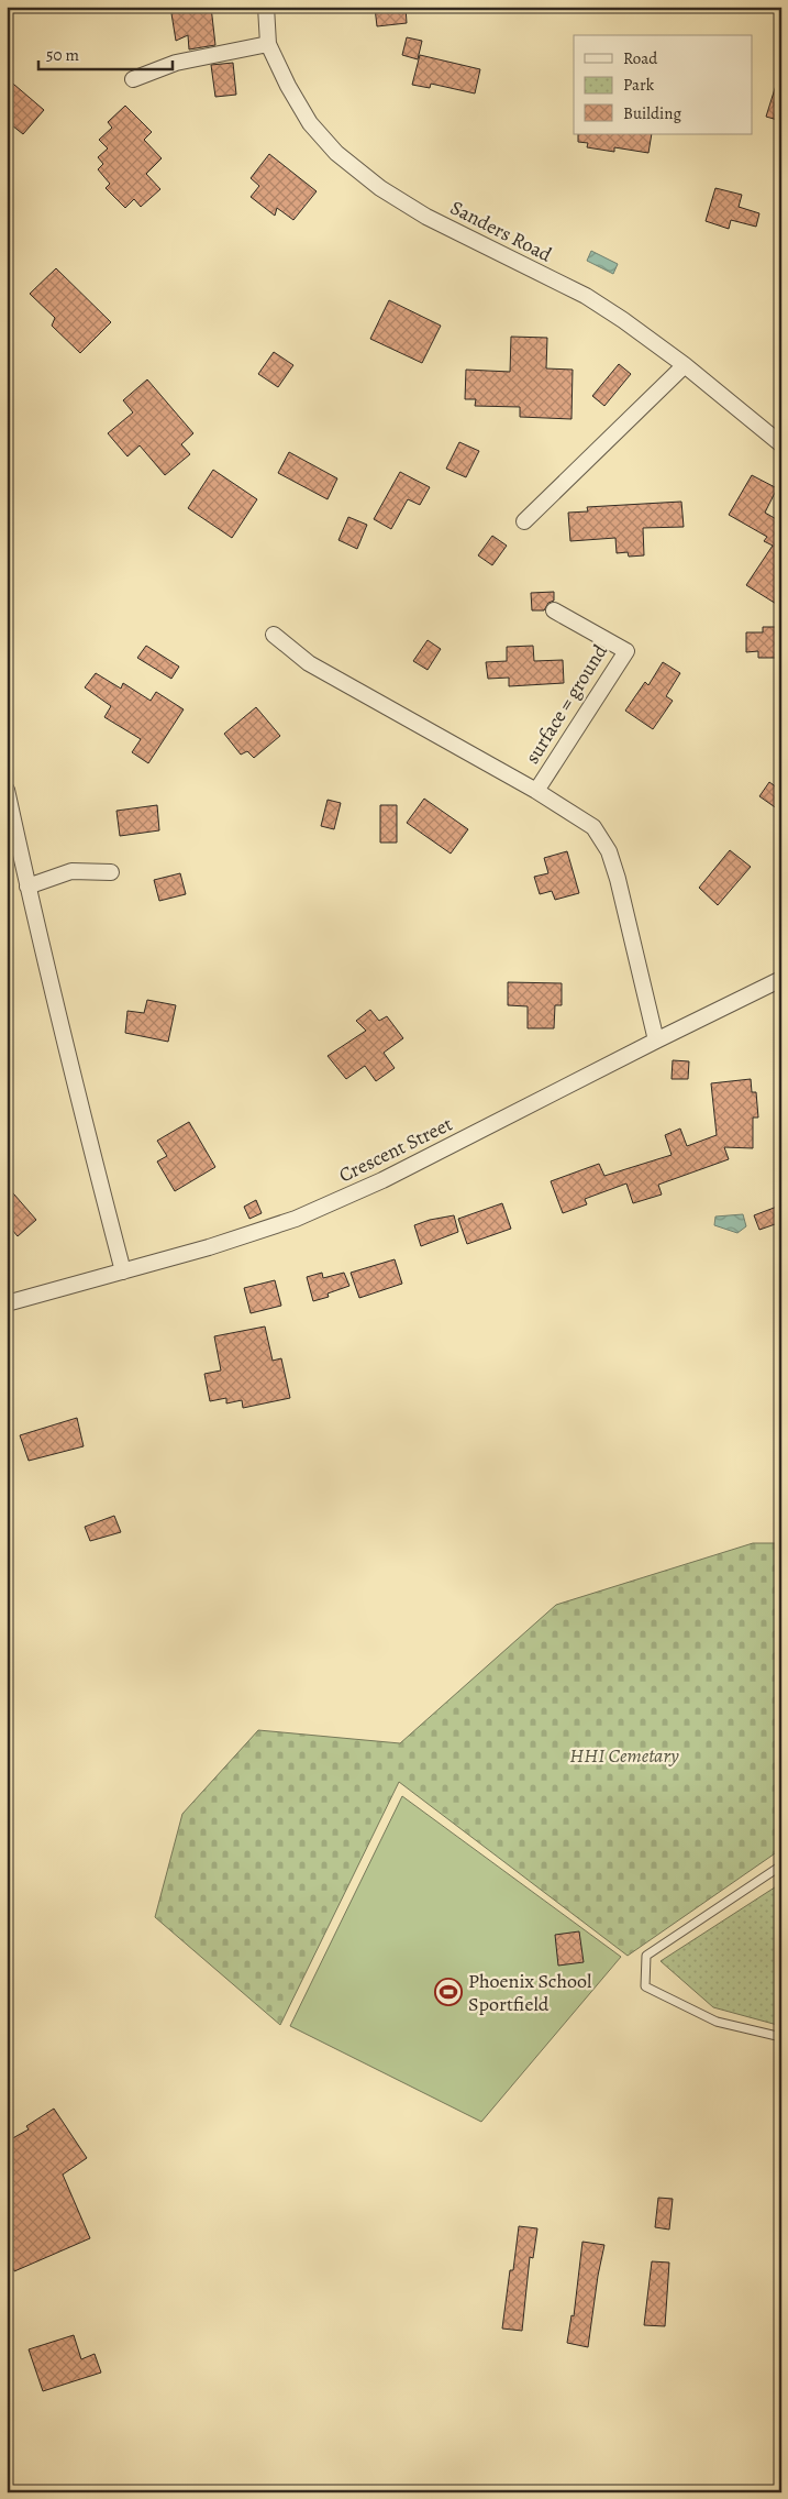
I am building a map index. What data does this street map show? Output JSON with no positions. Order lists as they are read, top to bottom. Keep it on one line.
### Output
{"streets":{"street":["Sanders Road","surface = ground","Crescent Street"]},"parks":["HHI Cemetary"],"places":{"sports":["Phoenix School Sportfield"]},"legend":["Road","Park","Building"],"scale_bar":"50 m"}
